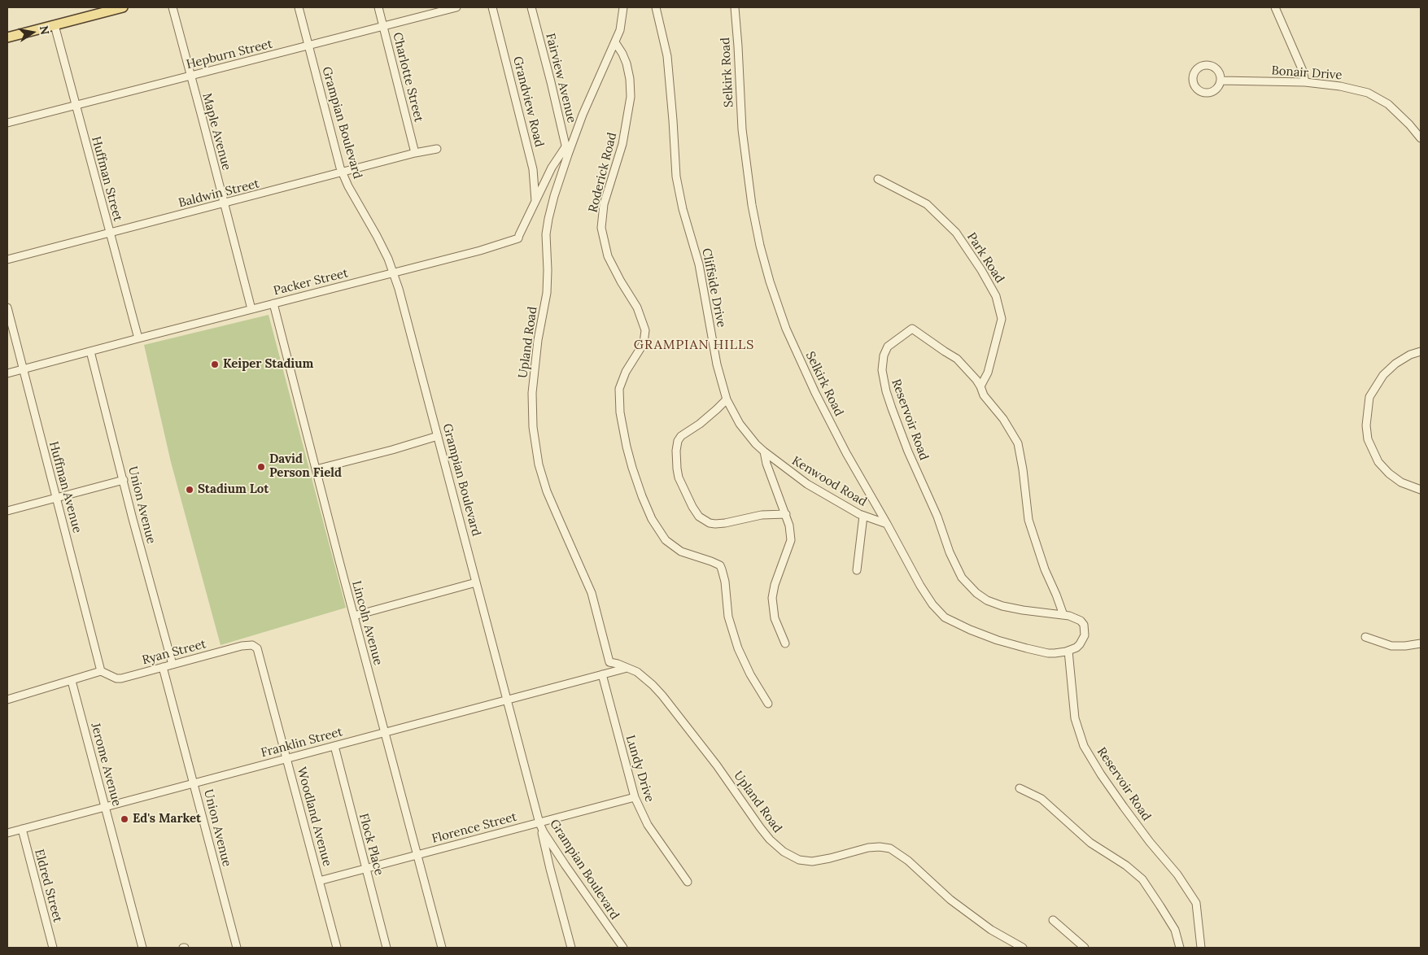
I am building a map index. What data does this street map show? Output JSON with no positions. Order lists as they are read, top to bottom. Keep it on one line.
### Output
{"streets":{"street":["Hepburn Street","Selkirk Road","Bonair Drive","Charlotte Street","Fairview Avenue","Grandview Road","Grampian Boulevard","Maple Avenue","Roderick Road","Huffman Street","Baldwin Street","Park Road","Packer Street","Cliffside Drive","Upland Road","Reservoir Road","Kenwood Road","Huffman Avenue","Union Avenue","Lincoln Avenue","Ryan Street","Franklin Street","Jerome Avenue","Lundy Drive","Woodland Avenue","Florence Street","Flock Place","Eldred Street"]},"crossings":[["Hepburn Street","Charlotte Street"],["Hepburn Street","Grampian Boulevard"],["Hepburn Street","Maple Avenue"],["Hepburn Street","Huffman Street"],["Selkirk Road","Reservoir Road"],["Selkirk Road","Kenwood Road"],["Charlotte Street","Baldwin Street"],["Fairview Avenue","Packer Street"],["Fairview Avenue","Upland Road"],["Grandview Road","Packer Street"],["Grampian Boulevard","Baldwin Street"],["Grampian Boulevard","Packer Street"],["Grampian Boulevard","Franklin Street"],["Grampian Boulevard","Florence Street"],["Maple Avenue","Baldwin Street"],["Maple Avenue","Packer Street"],["Roderick Road","Upland Road"],["Huffman Street","Baldwin Street"],["Huffman Street","Packer Street"],["Park Road","Reservoir Road"],["Packer Street","Huffman Avenue"],["Packer Street","Union Avenue"],["Packer Street","Lincoln Avenue"],["Cliffside Drive","Kenwood Road"],["Huffman Avenue","Ryan Street"],["Union Avenue","Ryan Street"],["Union Avenue","Franklin Street"],["Lincoln Avenue","Franklin Street"],["Lincoln Avenue","Florence Street"],["Ryan Street","Woodland Avenue"],["Franklin Street","Jerome Avenue"],["Franklin Street","Lundy Drive"],["Franklin Street","Woodland Avenue"],["Franklin Street","Flock Place"],["Franklin Street","Eldred Street"],["Lundy Drive","Florence Street"],["Woodland Avenue","Florence Street"],["Florence Street","Flock Place"]],"districts":["GRAMPIAN HILLS"],"places":["Keiper Stadium","David Person Field","Stadium Lot","Ed's Market"],"north":"right"}
